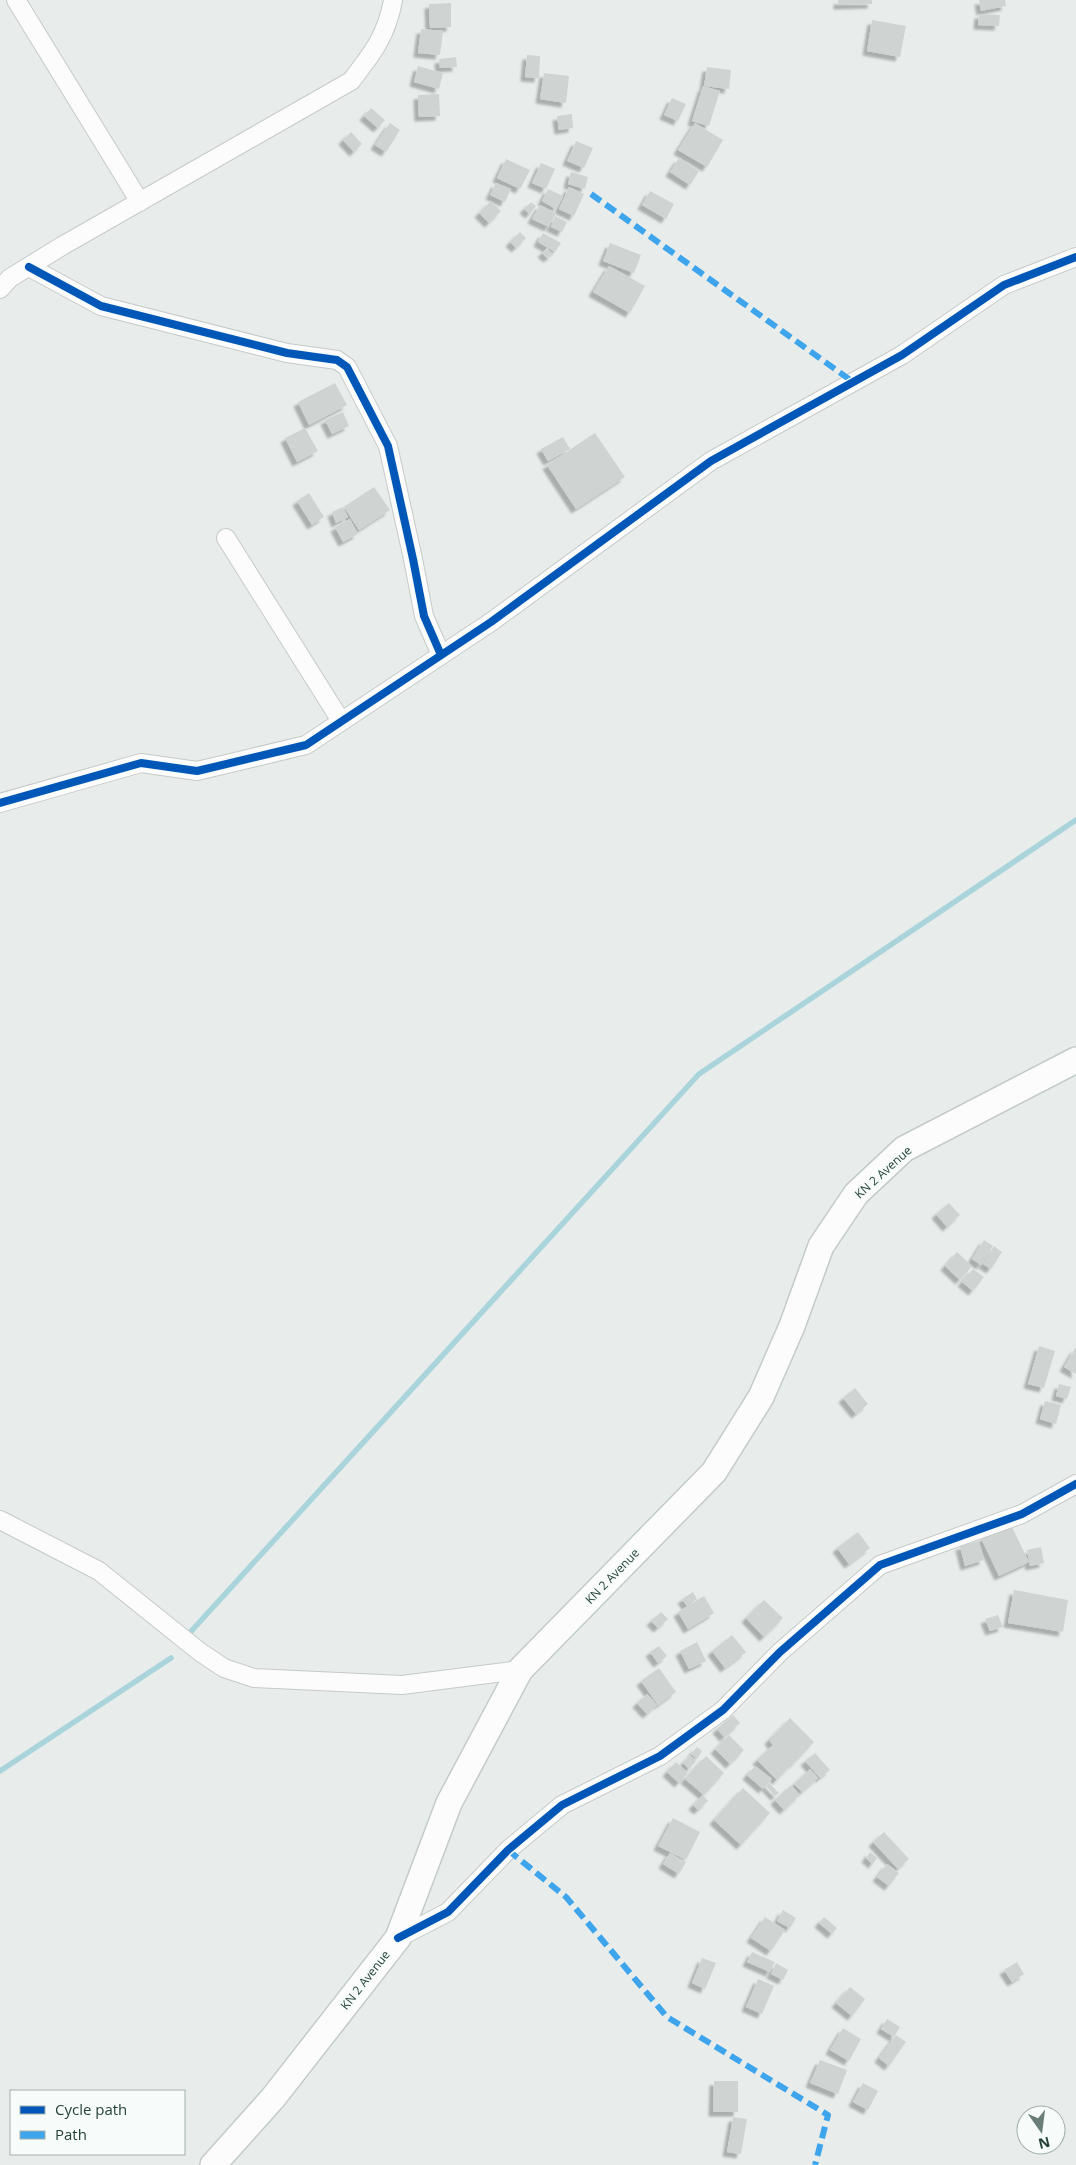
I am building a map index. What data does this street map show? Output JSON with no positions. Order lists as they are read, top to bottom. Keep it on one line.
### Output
{"streets":{"main road":["KN 2 Avenue"]},"legend":["Cycle path","Path"],"north":"bottom"}
